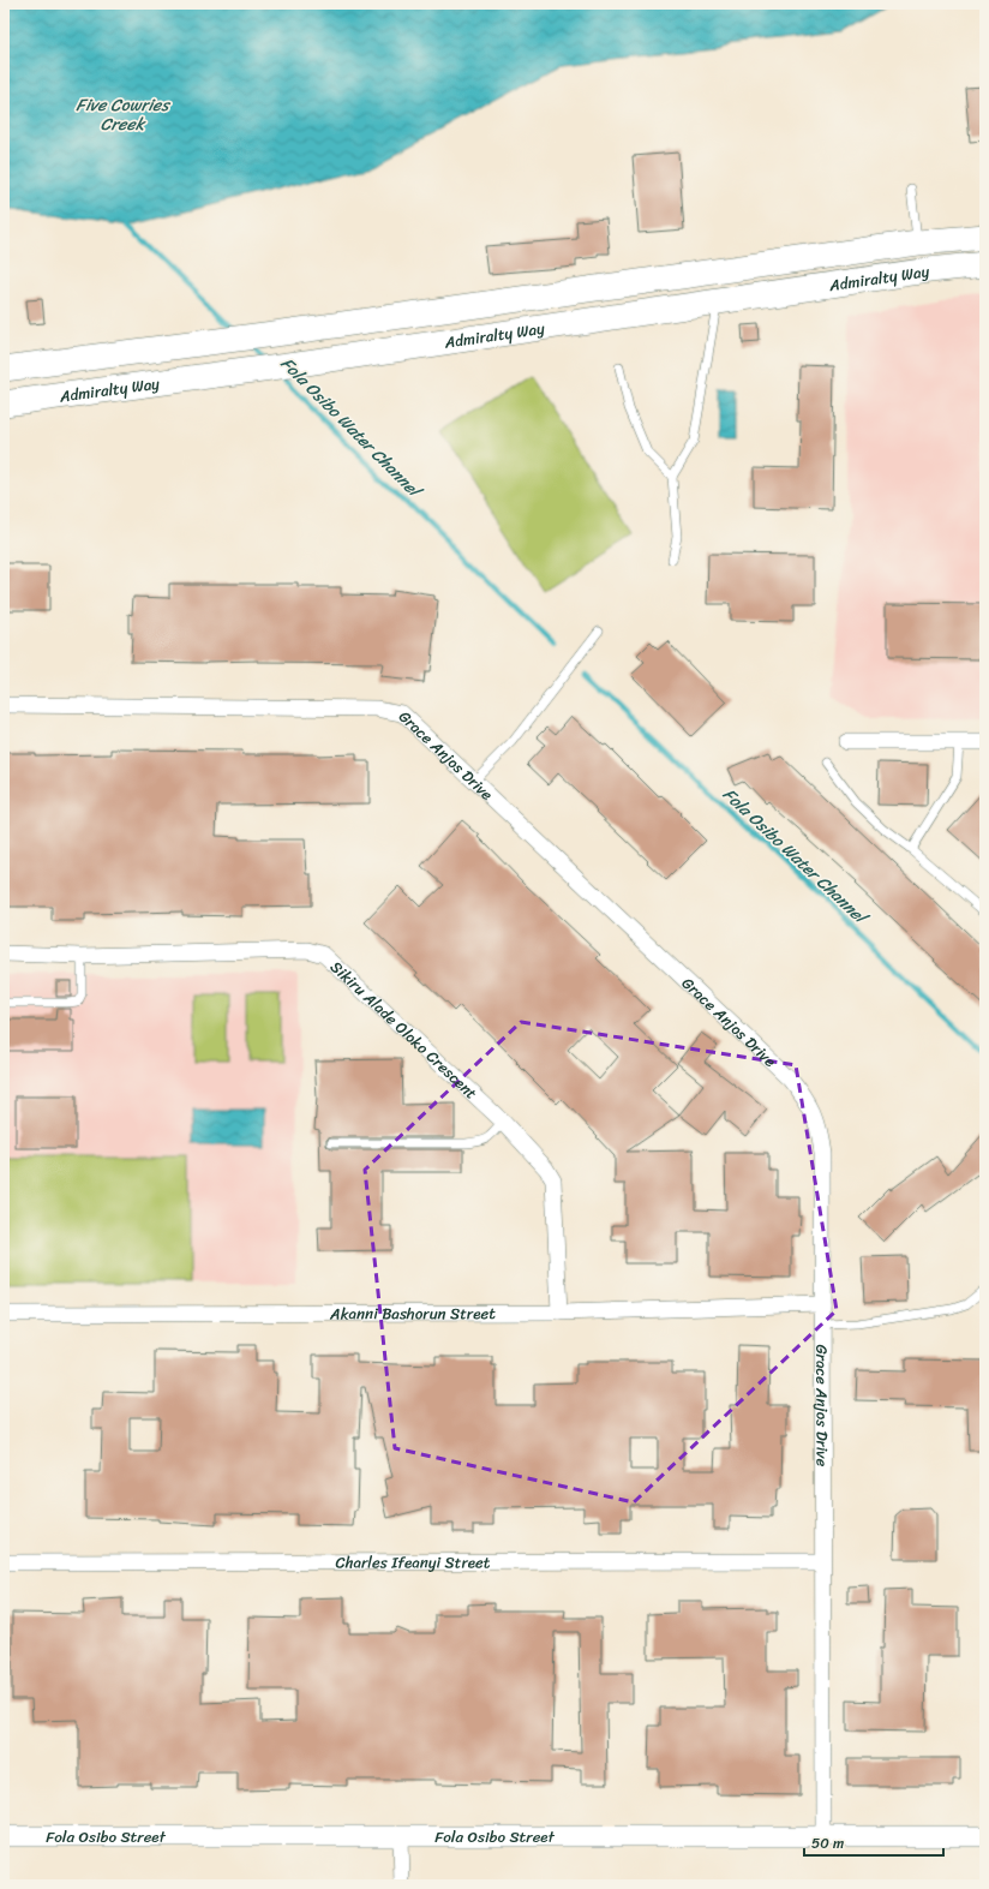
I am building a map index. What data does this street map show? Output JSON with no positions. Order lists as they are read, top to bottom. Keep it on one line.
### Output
{"streets":{"main road":["Admiralty Way"],"street":["Grace Anjos Drive","Sikiru Alade Oloko Crescent","Akanni Bashorun Street","Charles Ifeanyi Street","Fola Osibo Street"]},"crossings":[["Grace Anjos Drive","Akanni Bashorun Street"],["Grace Anjos Drive","Charles Ifeanyi Street"],["Grace Anjos Drive","Fola Osibo Street"],["Sikiru Alade Oloko Crescent","Akanni Bashorun Street"]],"water":["Five Cowries Creek","Fola Osibo Water Channel"],"scale_bar":"50 m"}
